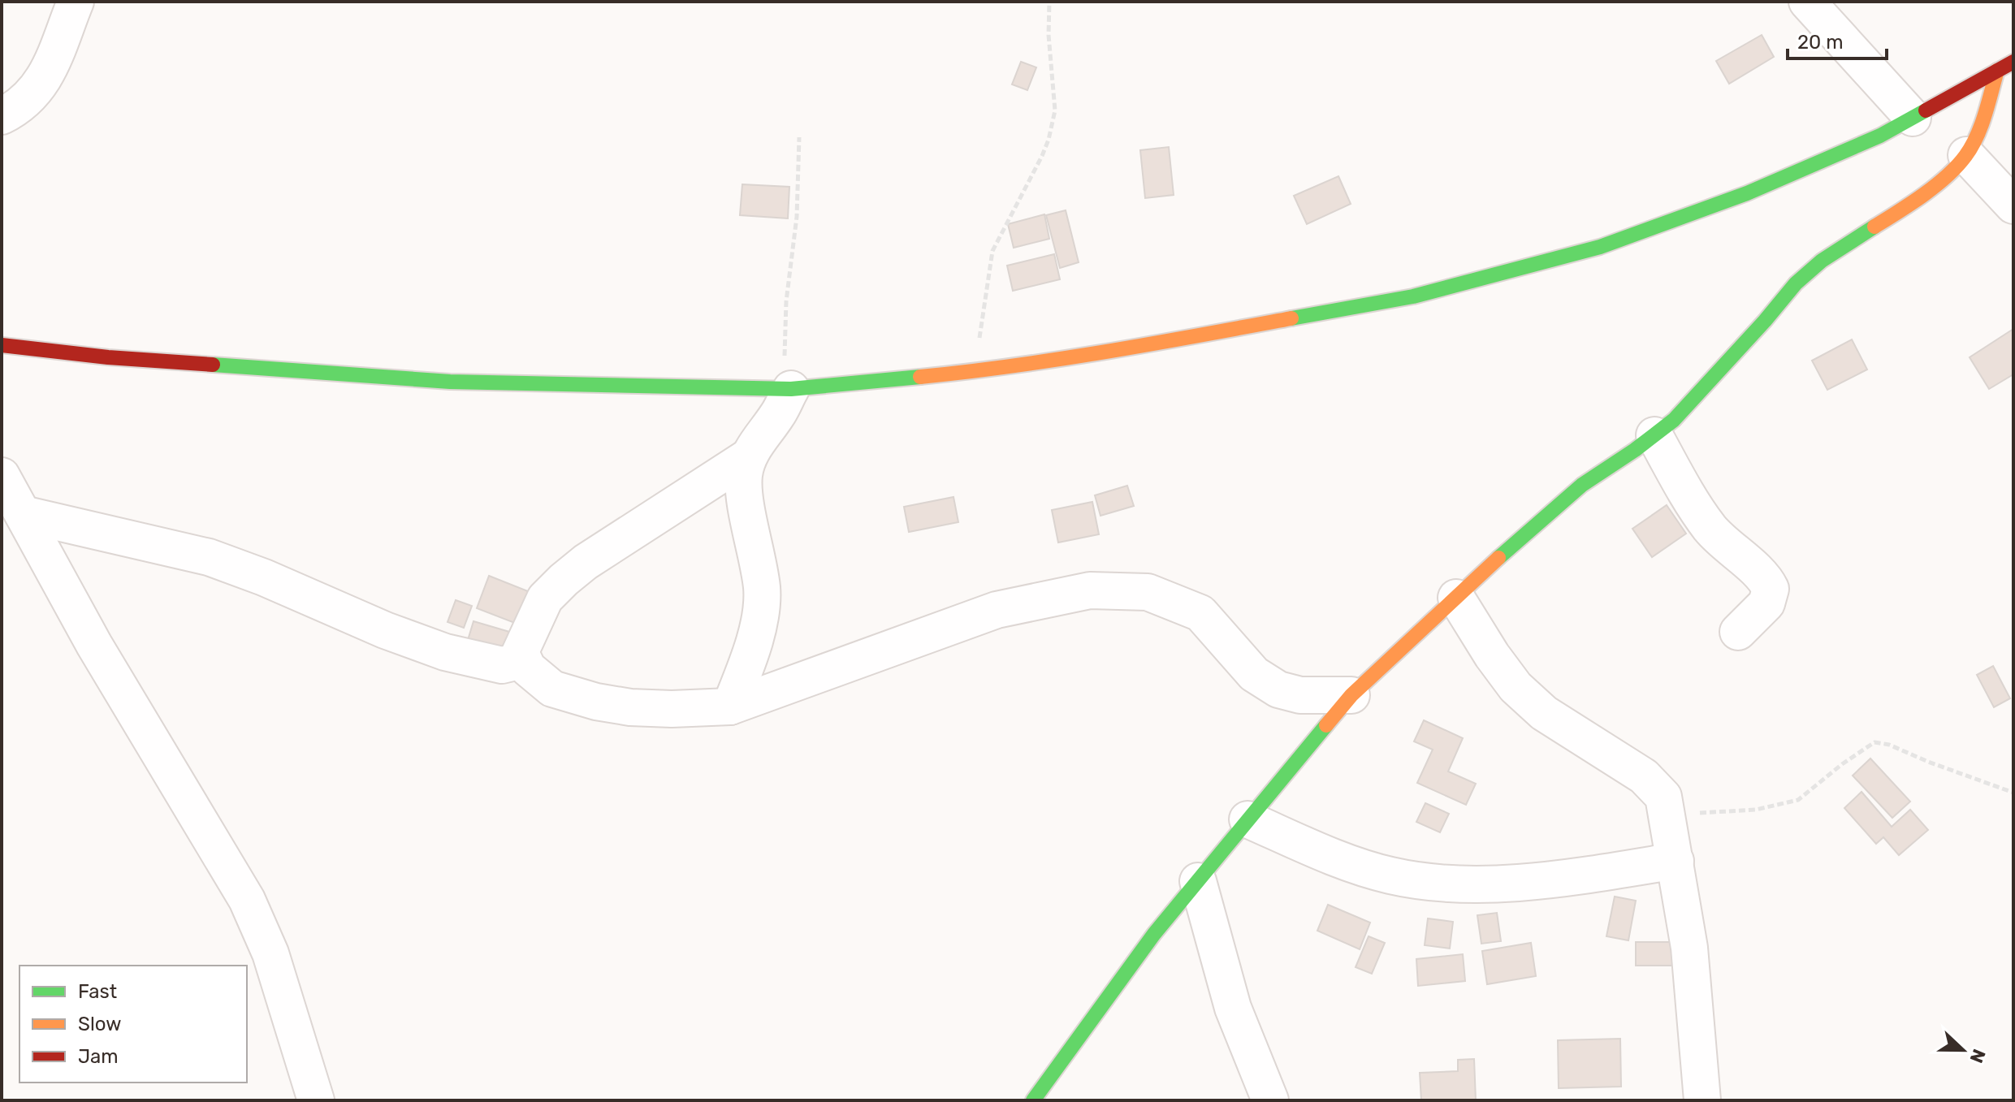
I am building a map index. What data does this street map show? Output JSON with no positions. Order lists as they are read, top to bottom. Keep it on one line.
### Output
{"legend":["Fast","Slow","Jam"],"scale_bar":"20 m","north":"right"}
